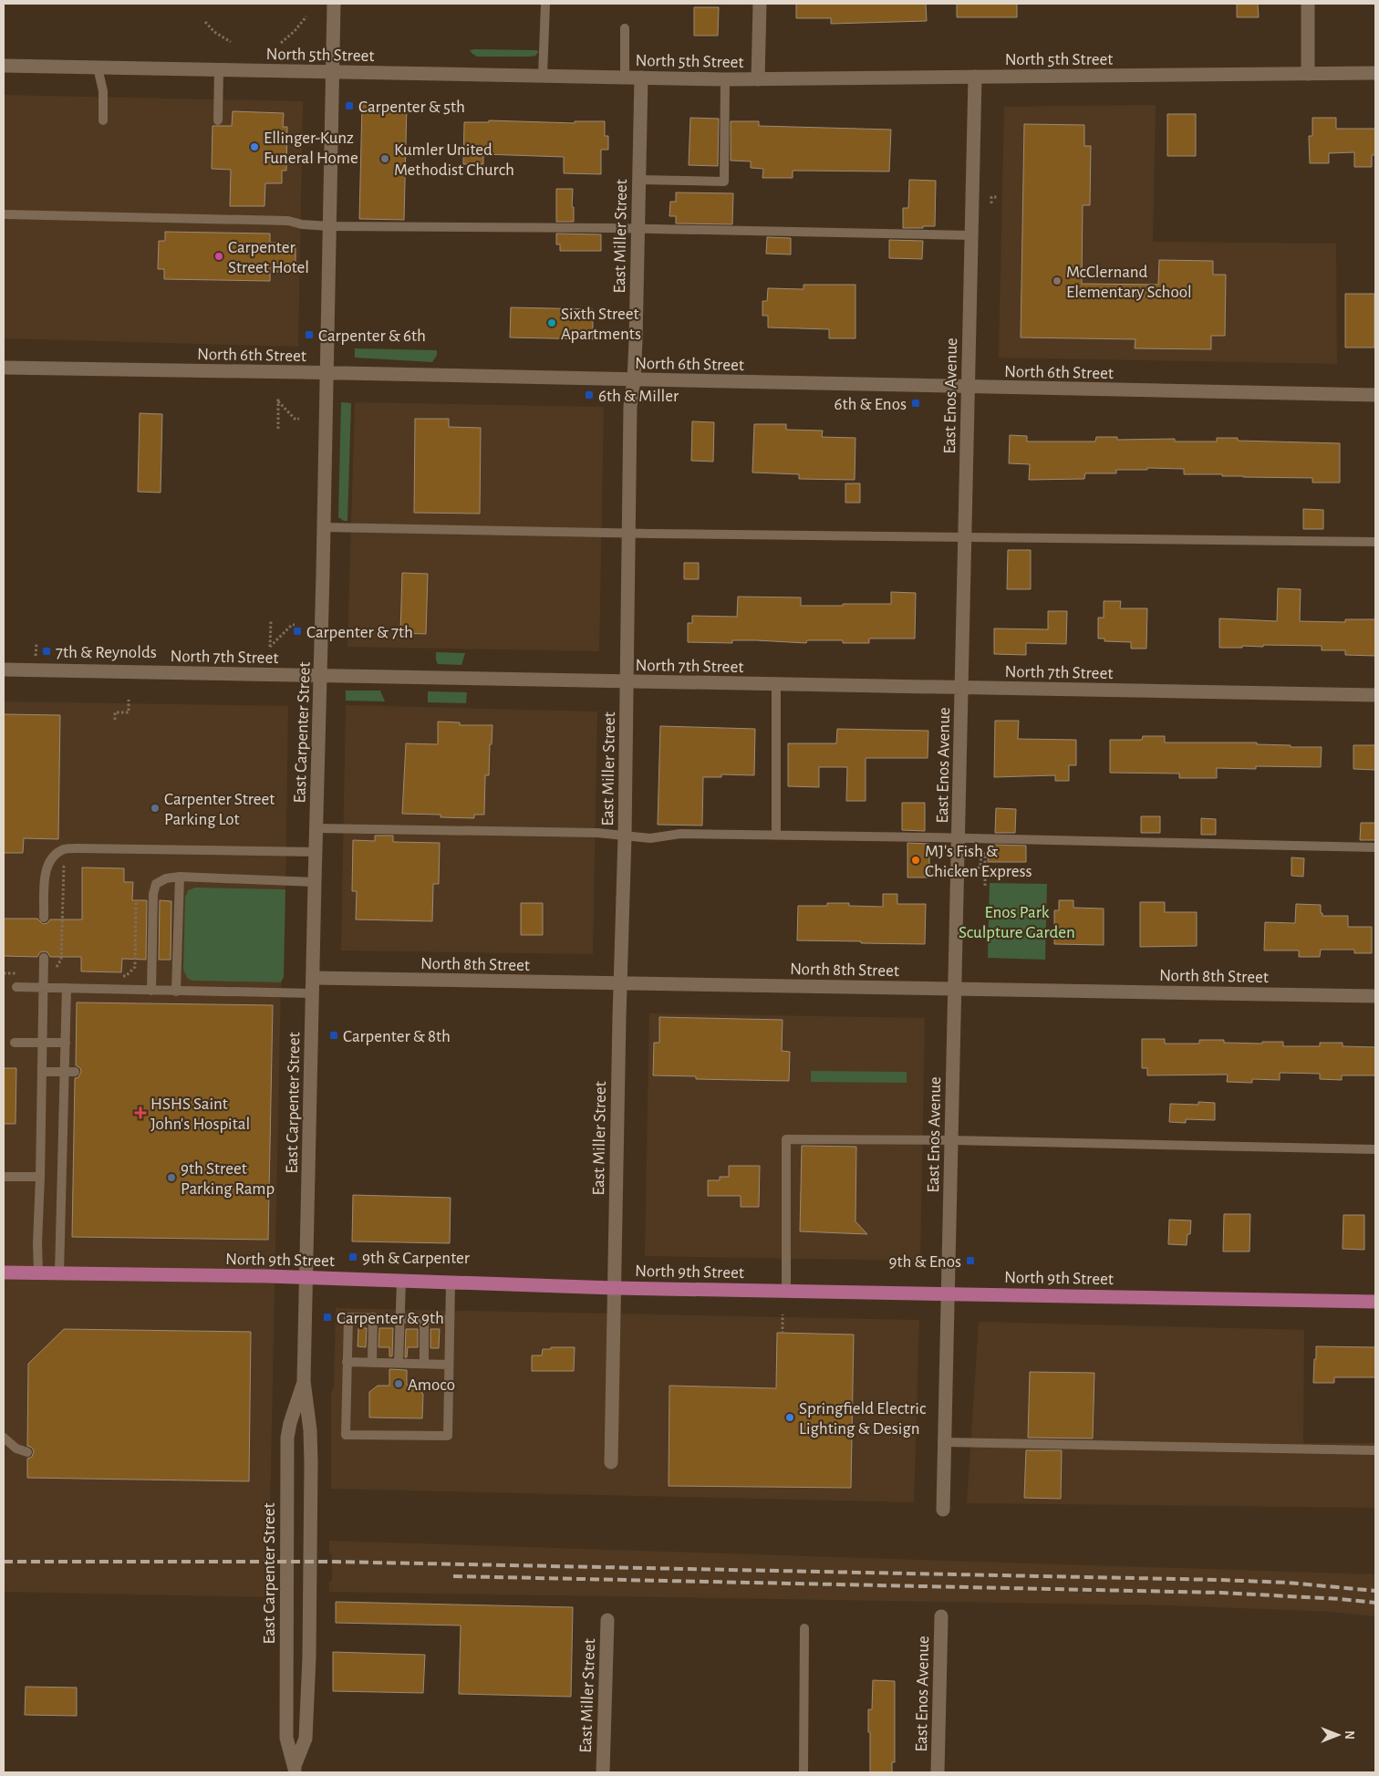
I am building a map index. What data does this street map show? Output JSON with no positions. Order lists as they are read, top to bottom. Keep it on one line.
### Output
{"streets":{"main road":["North 9th Street"],"street":["North 5th Street","East Miller Street","North 6th Street","East Enos Avenue","North 7th Street","East Carpenter Street","North 8th Street"]},"crossings":[["North 5th Street","East Miller Street"],["North 5th Street","East Enos Avenue"],["North 5th Street","East Carpenter Street"],["East Miller Street","North 6th Street"],["East Miller Street","North 7th Street"],["East Miller Street","North 8th Street"],["East Miller Street","North 9th Street"],["North 6th Street","East Enos Avenue"],["North 6th Street","East Carpenter Street"],["East Enos Avenue","North 7th Street"],["East Enos Avenue","North 8th Street"],["East Enos Avenue","North 9th Street"],["North 7th Street","East Carpenter Street"],["East Carpenter Street","North 8th Street"],["East Carpenter Street","North 9th Street"]],"parks":["Enos Park Sculpture Garden"],"places":{"transit":["Carpenter & 5th","Carpenter & 6th","6th & Miller","6th & Enos","Carpenter & 7th","7th & Reynolds","Carpenter & 8th","9th & Carpenter","9th & Enos","Carpenter & 9th"],"other":["Ellinger-Kunz Funeral Home","Kumler United Methodist Church","Carpenter Street Hotel","McClernand Elementary School","Sixth Street Apartments","Carpenter Street Parking Lot","MJ's Fish & Chicken Express","9th Street Parking Ramp","Amoco","Springfield Electric Lighting & Design"],"health":["HSHS Saint John's Hospital"]},"north":"right"}
